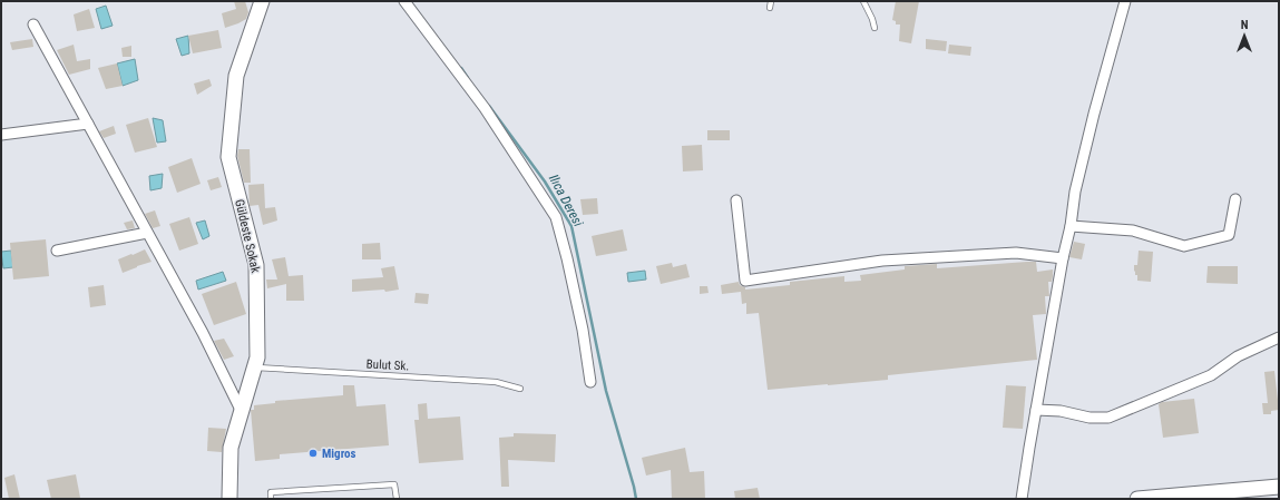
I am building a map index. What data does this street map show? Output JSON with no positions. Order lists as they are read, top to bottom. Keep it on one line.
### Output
{"streets":{"street":["Güldeste Sokak"],"lane":["Bulut Sk."]},"crossings":[["Güldeste Sokak","Bulut Sk."]],"water":["Ilıca Deresi"],"places":["Migros"],"north":"top"}
